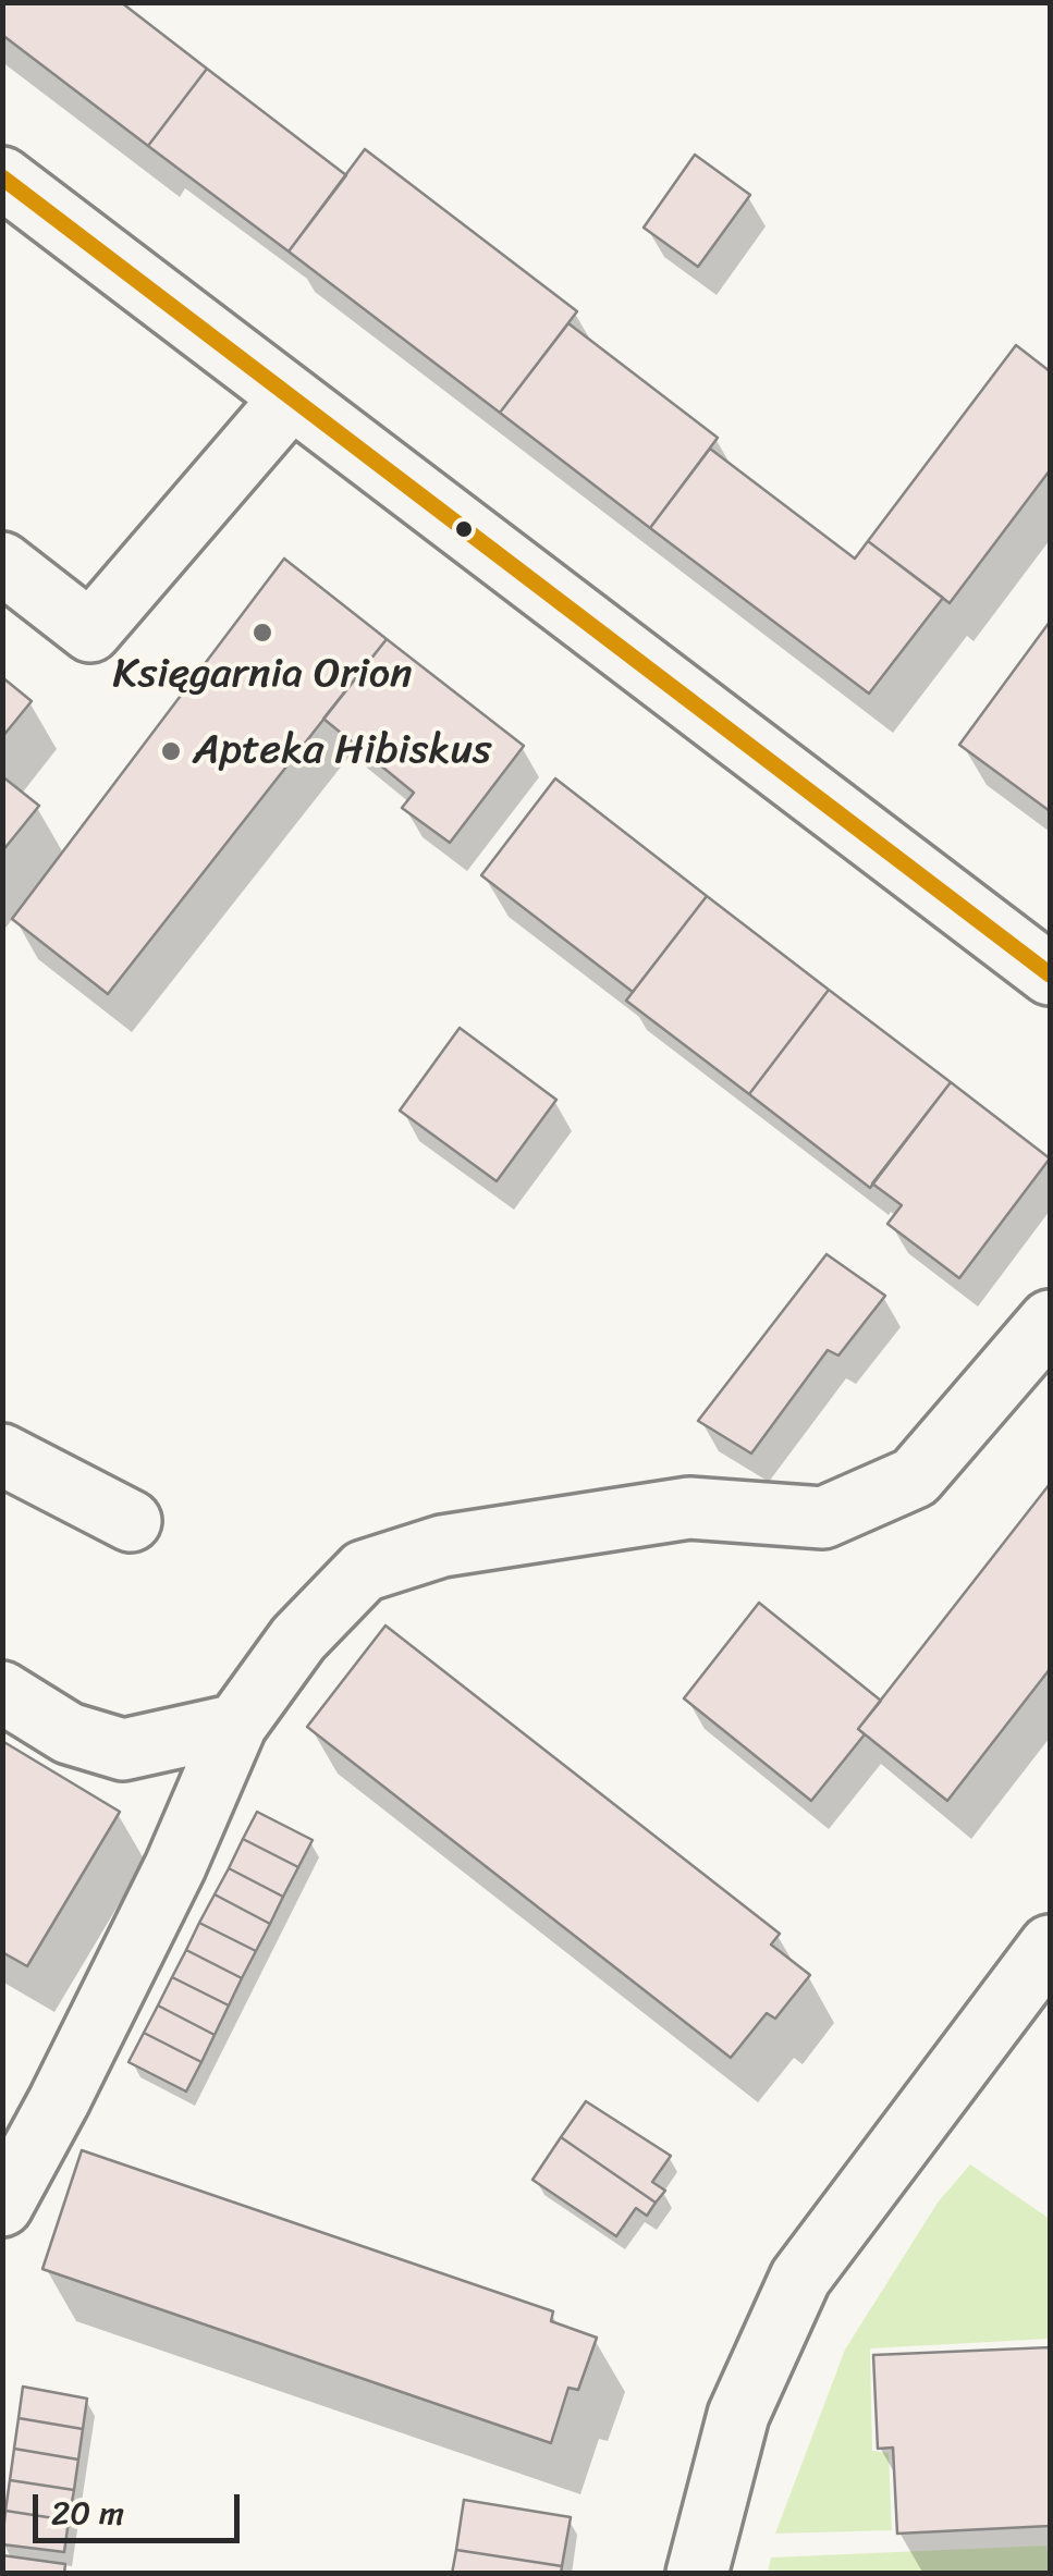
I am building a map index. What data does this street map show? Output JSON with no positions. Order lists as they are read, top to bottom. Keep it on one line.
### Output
{"places":["Księgarnia Orion","Apteka Hibiskus"],"scale_bar":"20 m"}
